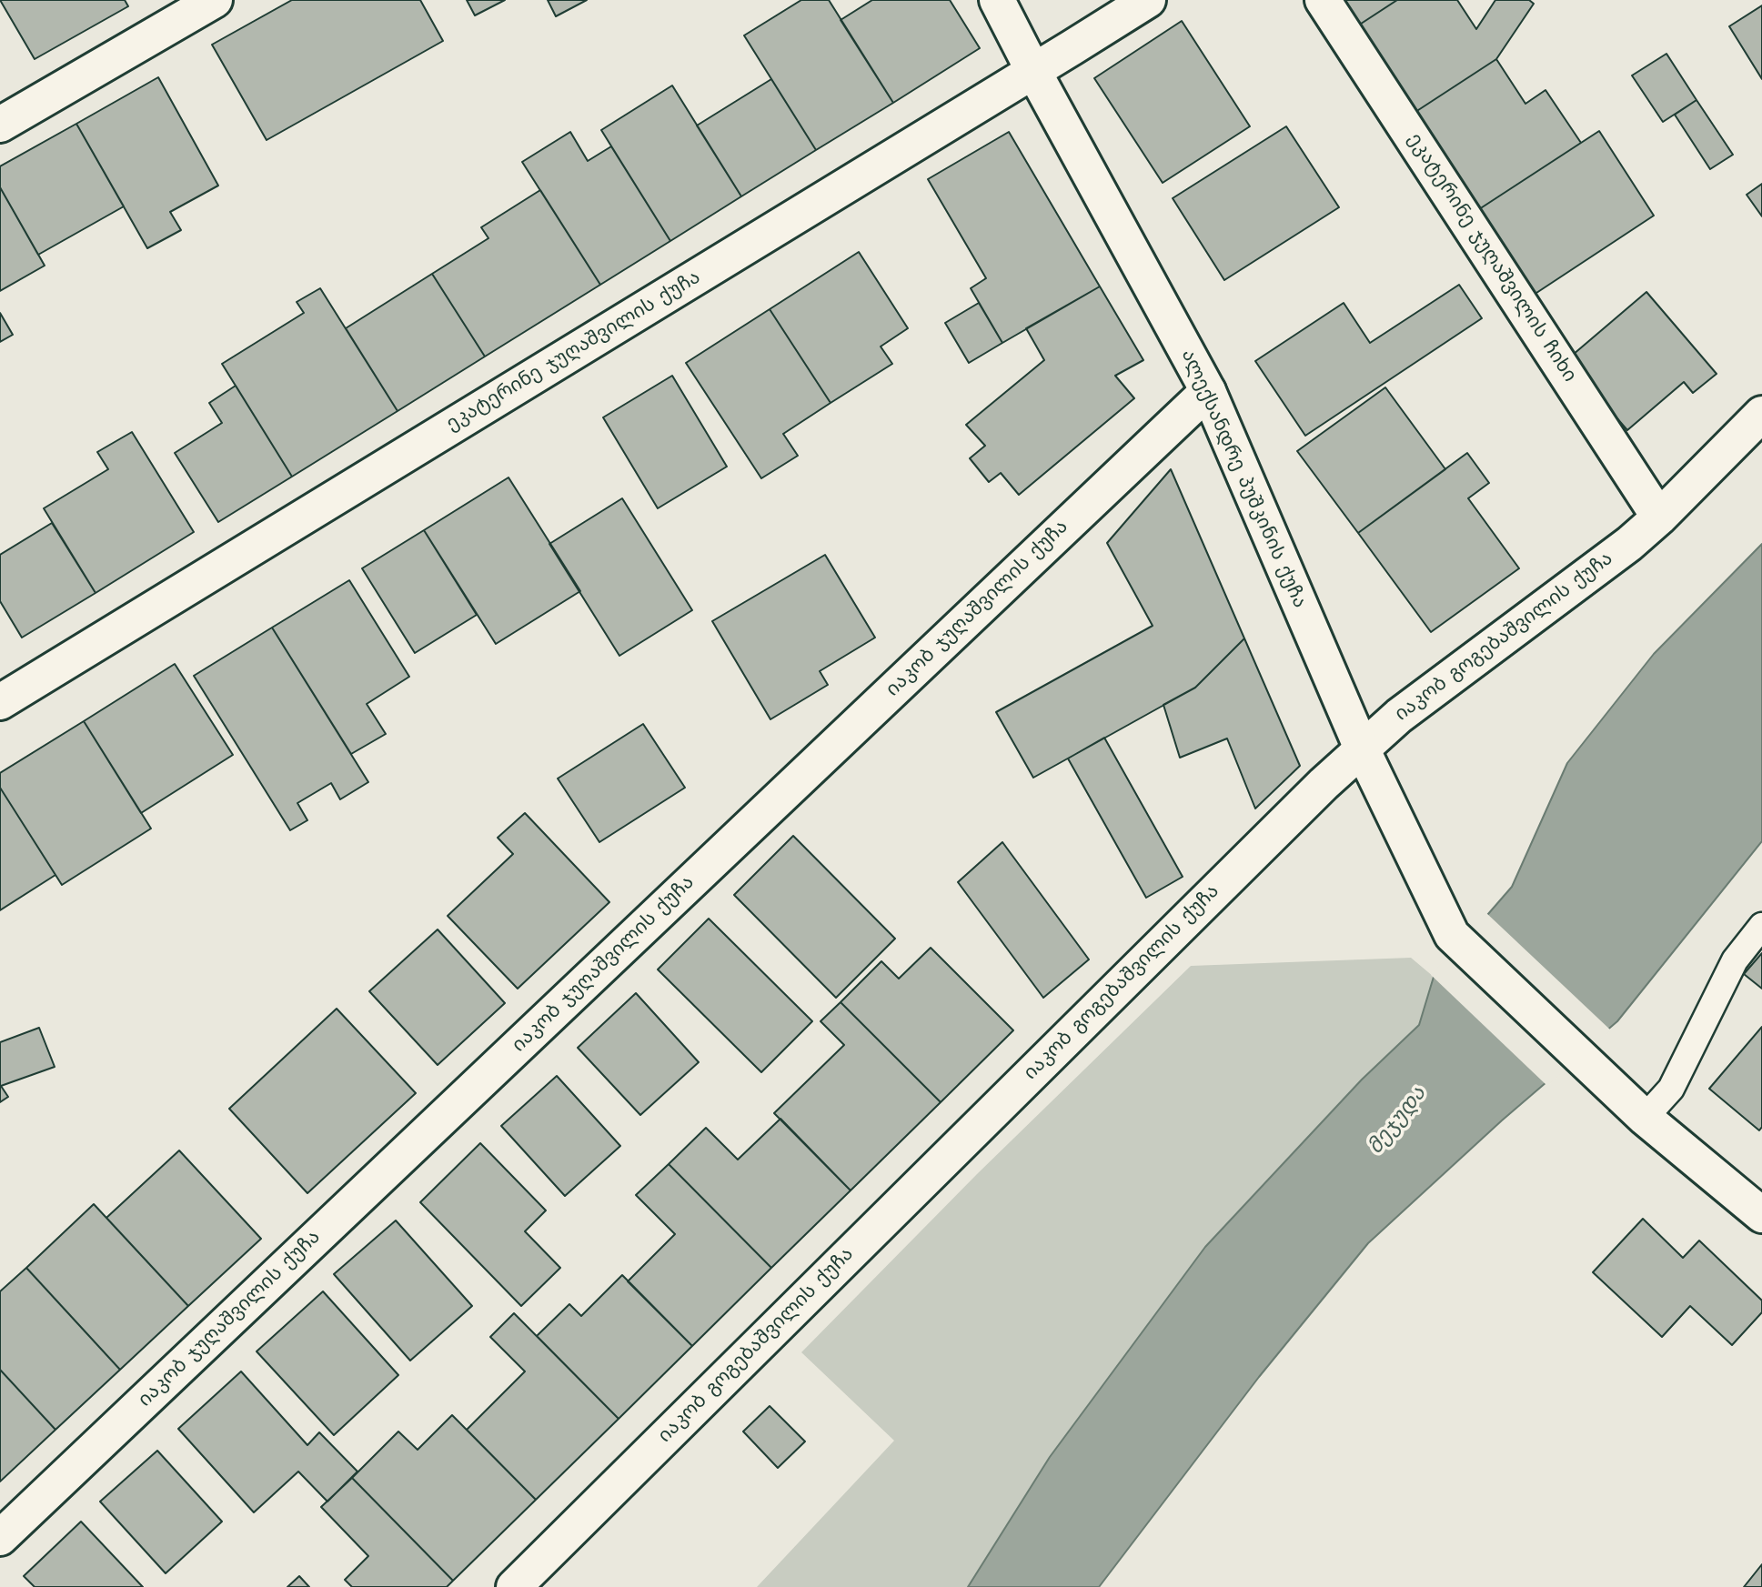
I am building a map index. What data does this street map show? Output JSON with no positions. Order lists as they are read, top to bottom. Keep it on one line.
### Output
{"streets":{"street":["ეკატერინე ჯუღაშვილის ჩიხი","ეკატერინე ჯუღაშვილის ქუჩა","ალექსანდრე პუშკინის ქუჩა","იაკობ ჯუღაშვილის ქუჩა","იაკობ გოგებაშვილის ქუჩა"]},"crossings":[["ეკატერინე ჯუღაშვილის ჩიხი","იაკობ გოგებაშვილის ქუჩა"],["ეკატერინე ჯუღაშვილის ქუჩა","ალექსანდრე პუშკინის ქუჩა"],["ალექსანდრე პუშკინის ქუჩა","იაკობ ჯუღაშვილის ქუჩა"],["ალექსანდრე პუშკინის ქუჩა","იაკობ გოგებაშვილის ქუჩა"]],"water":["მეჯუდა"]}
